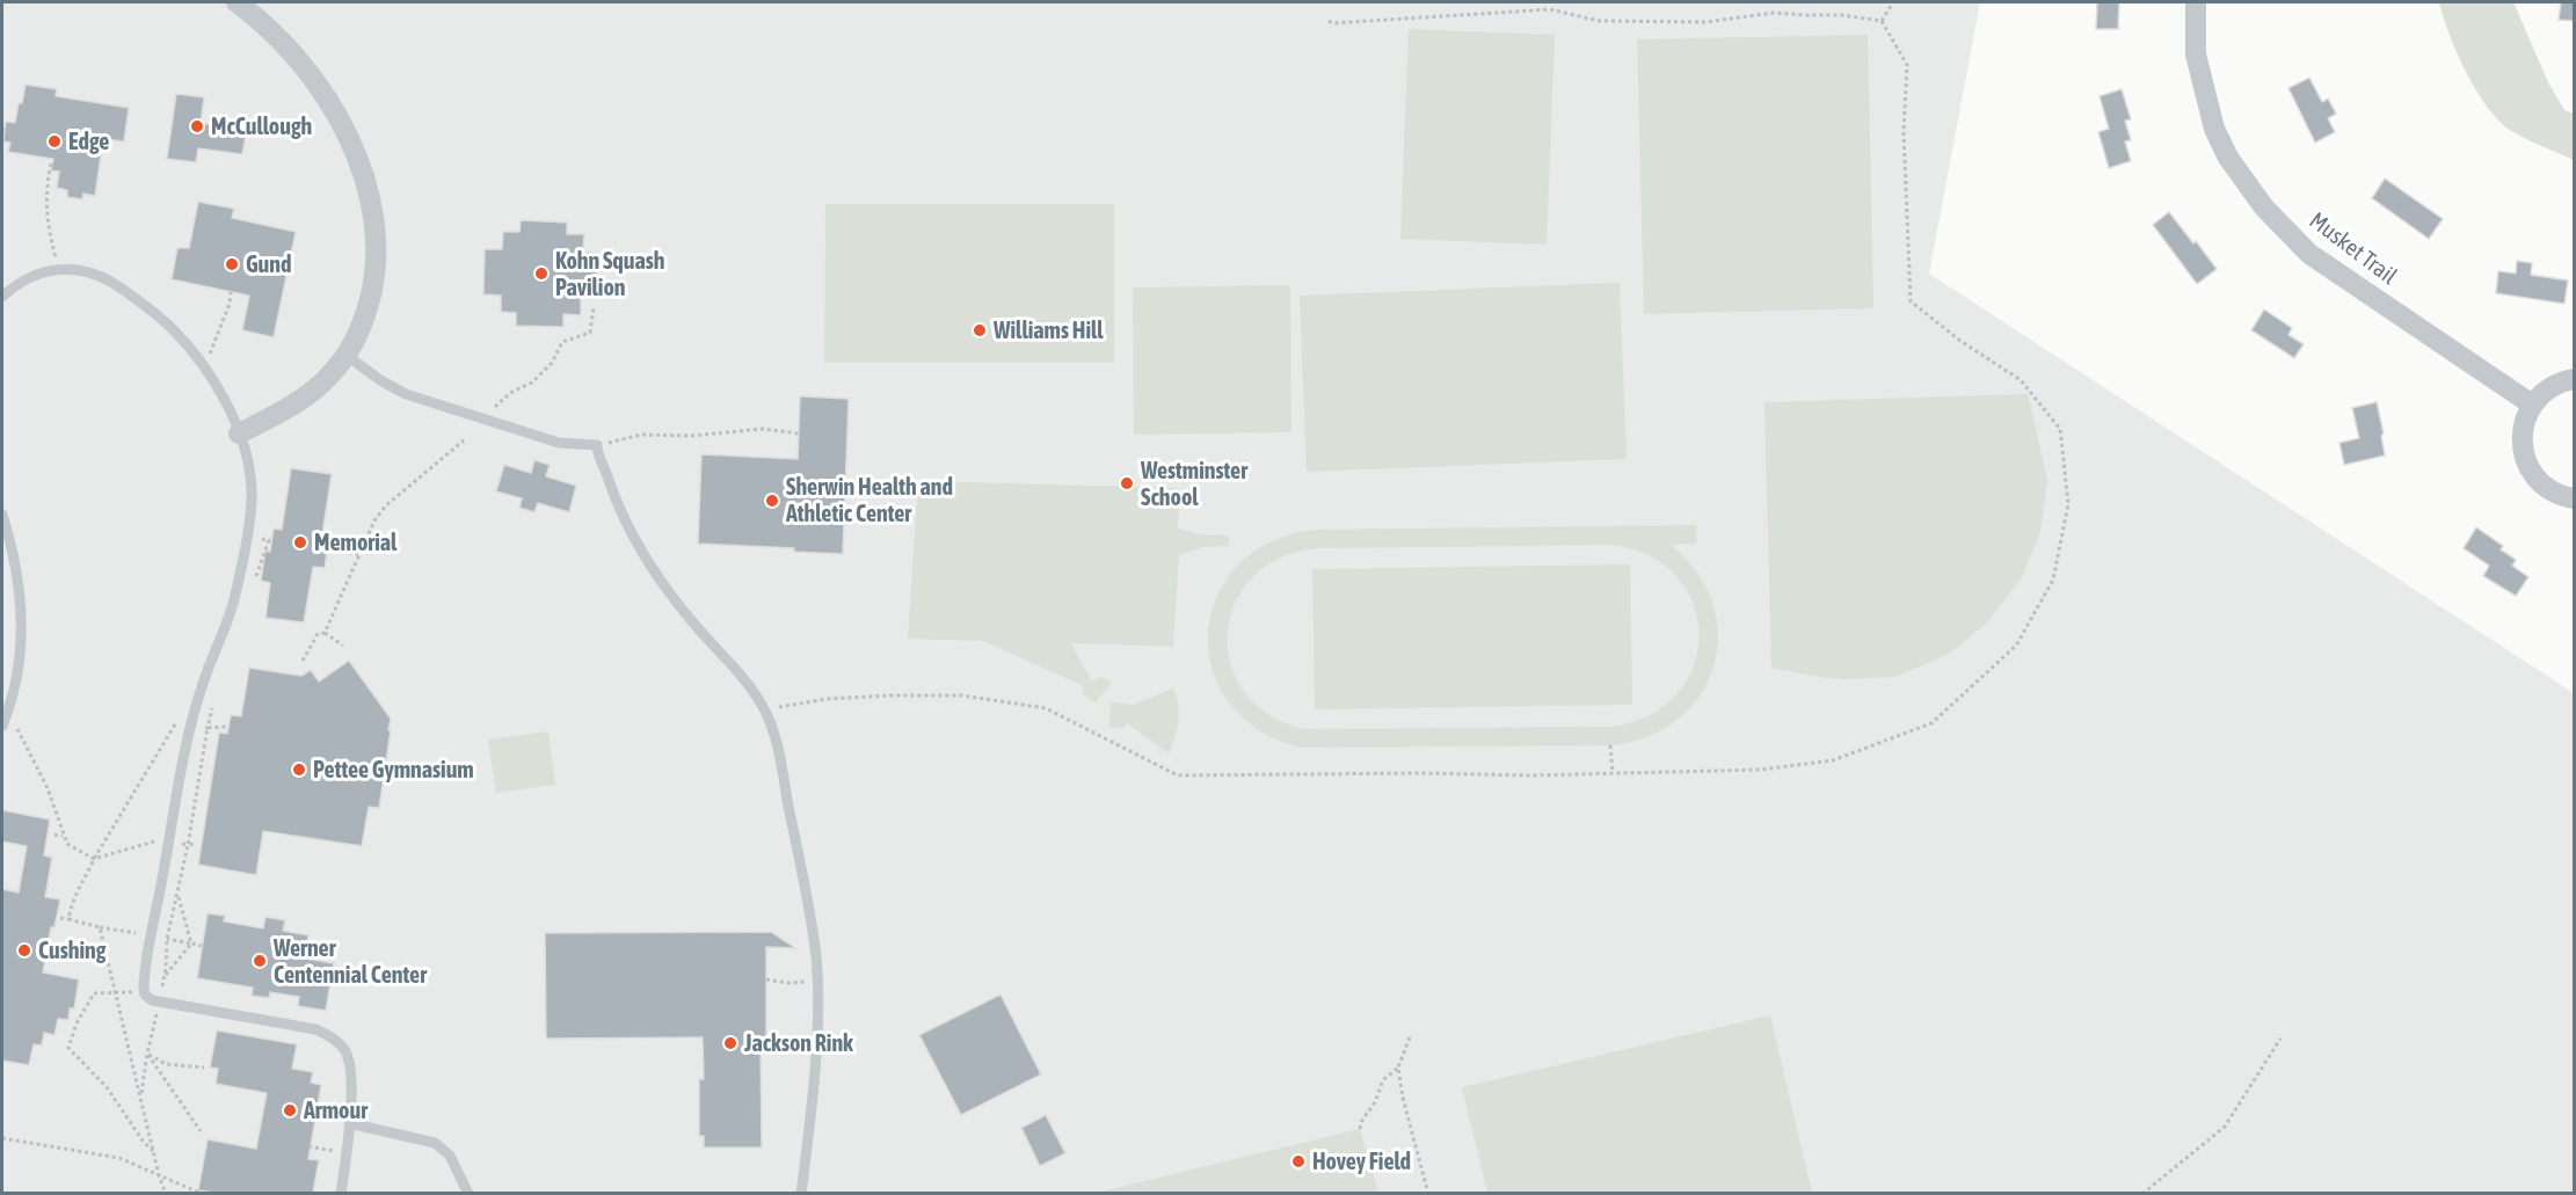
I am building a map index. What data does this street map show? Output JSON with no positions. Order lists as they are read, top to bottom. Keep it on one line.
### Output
{"streets":{"street":["Musket Trail"]},"places":["McCullough","Edge","Gund","Kohn Squash Pavilion","Williams Hill","Westminster School","Sherwin Health and Athletic Center","Memorial","Pettee Gymnasium","Cushing","Werner Centennial Center","Jackson Rink","Armour","Hovey Field"]}
